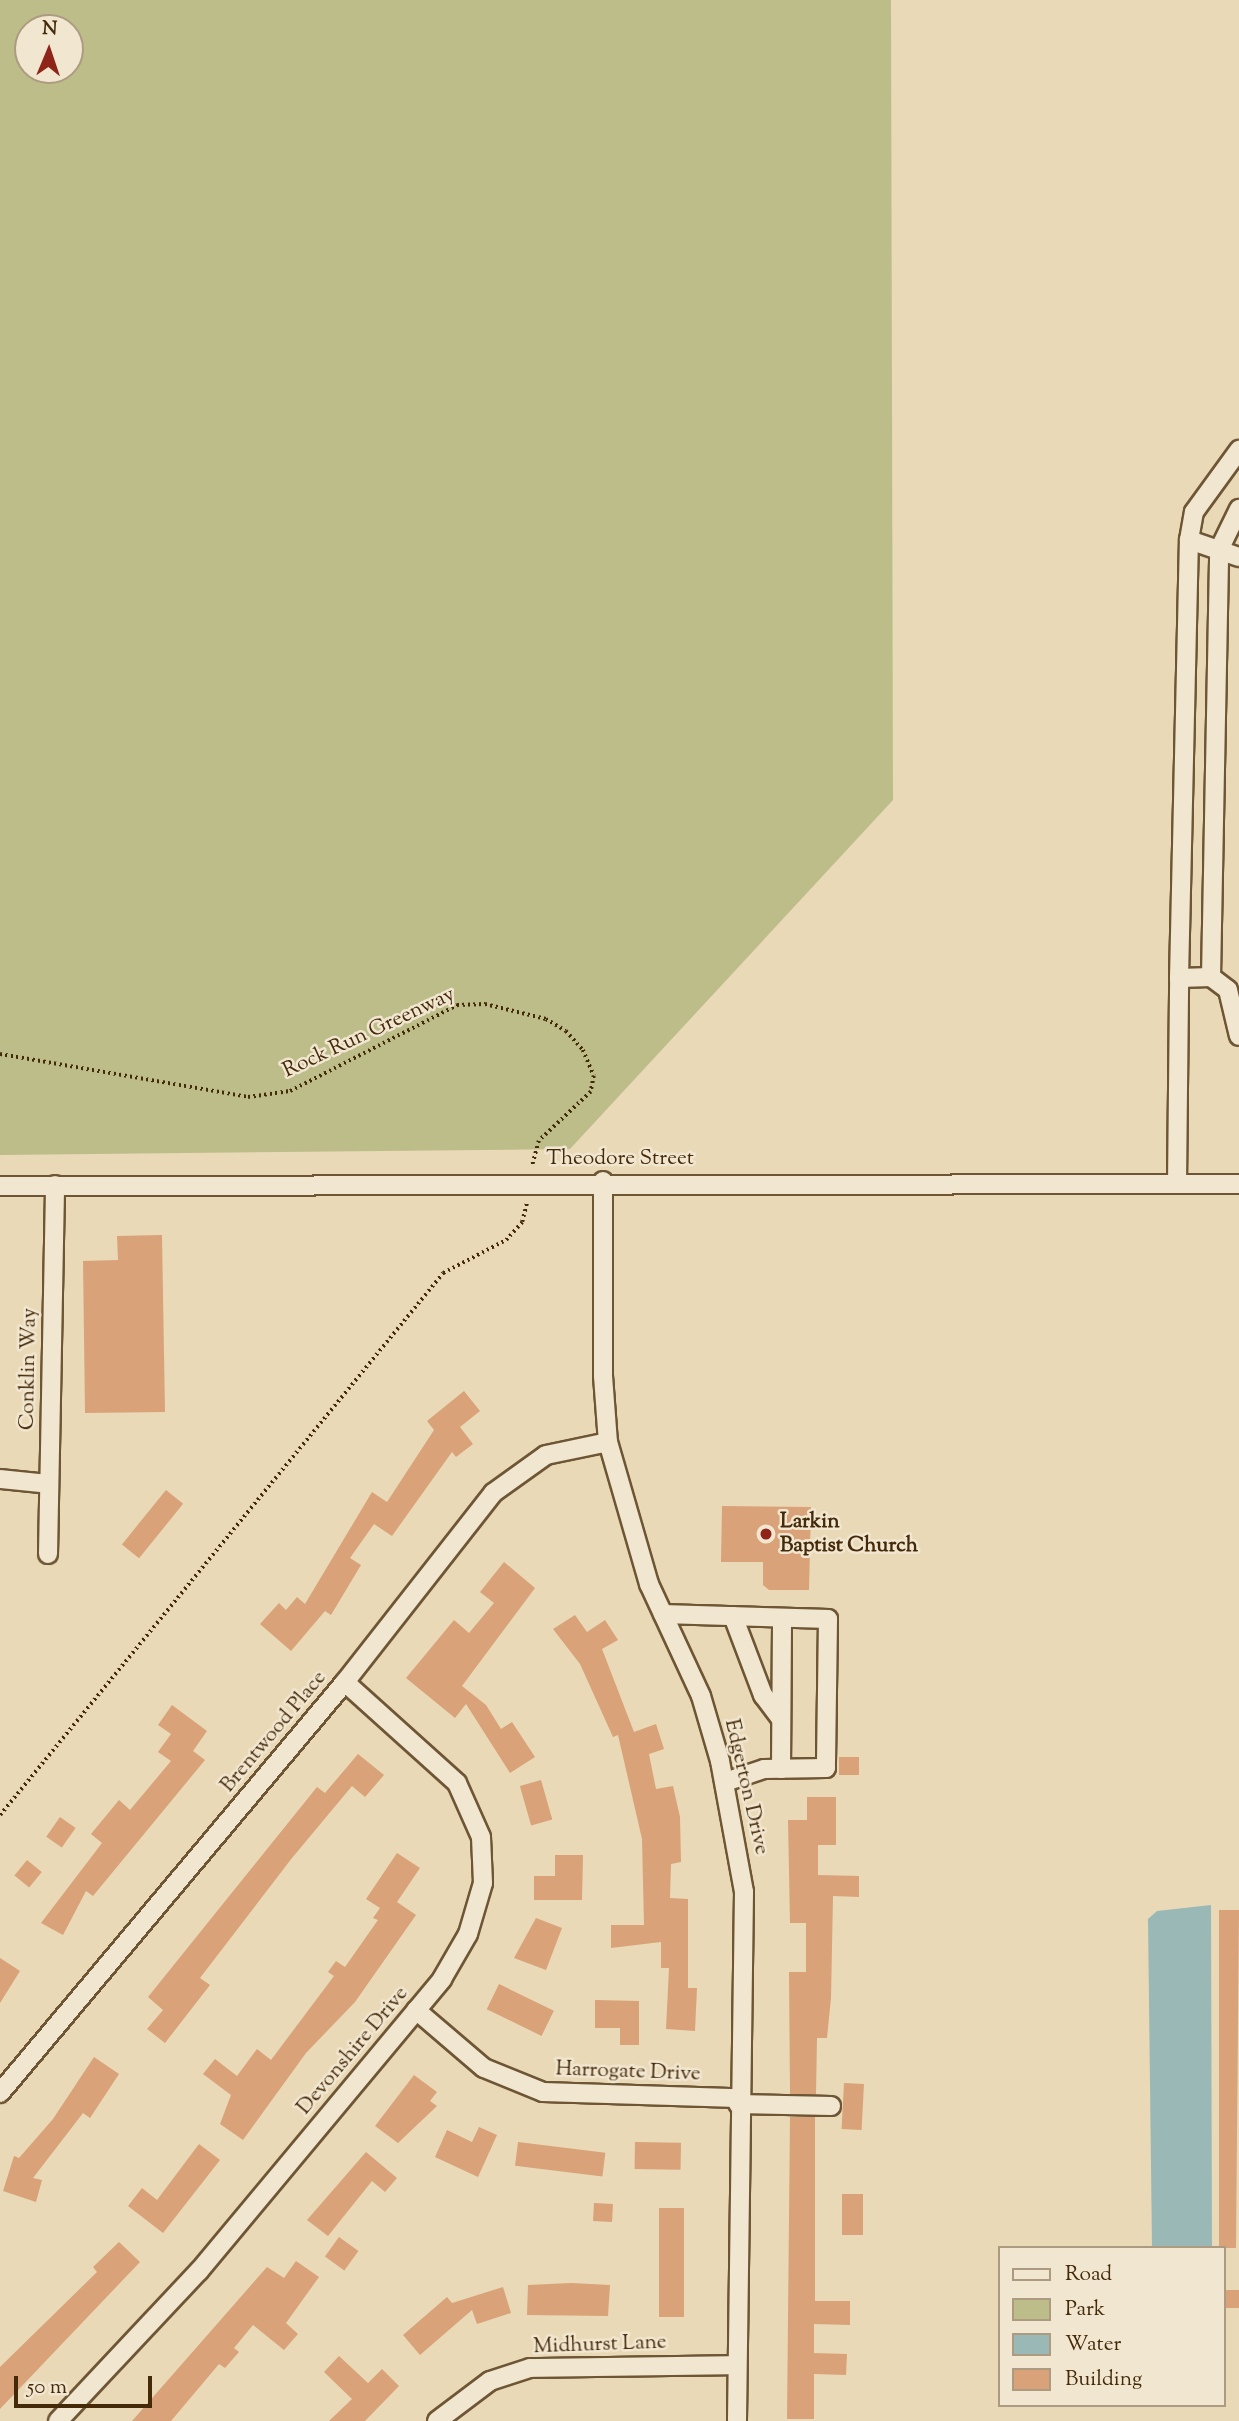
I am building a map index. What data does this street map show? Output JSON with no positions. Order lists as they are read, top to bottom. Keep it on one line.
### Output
{"streets":{"street":["Theodore Street","Conklin Way","Brentwood Place","Edgerton Drive","Devonshire Drive","Harrogate Drive","Midhurst Lane"],"path":["Rock Run Greenway"]},"crossings":[["Rock Run Greenway","Theodore Street"],["Theodore Street","Conklin Way"],["Theodore Street","Edgerton Drive"],["Brentwood Place","Edgerton Drive"],["Brentwood Place","Devonshire Drive"],["Edgerton Drive","Harrogate Drive"],["Edgerton Drive","Midhurst Lane"],["Devonshire Drive","Harrogate Drive"]],"places":["Larkin Baptist Church"],"legend":["Road","Park","Water","Building"],"scale_bar":"50 m","north":"top"}
